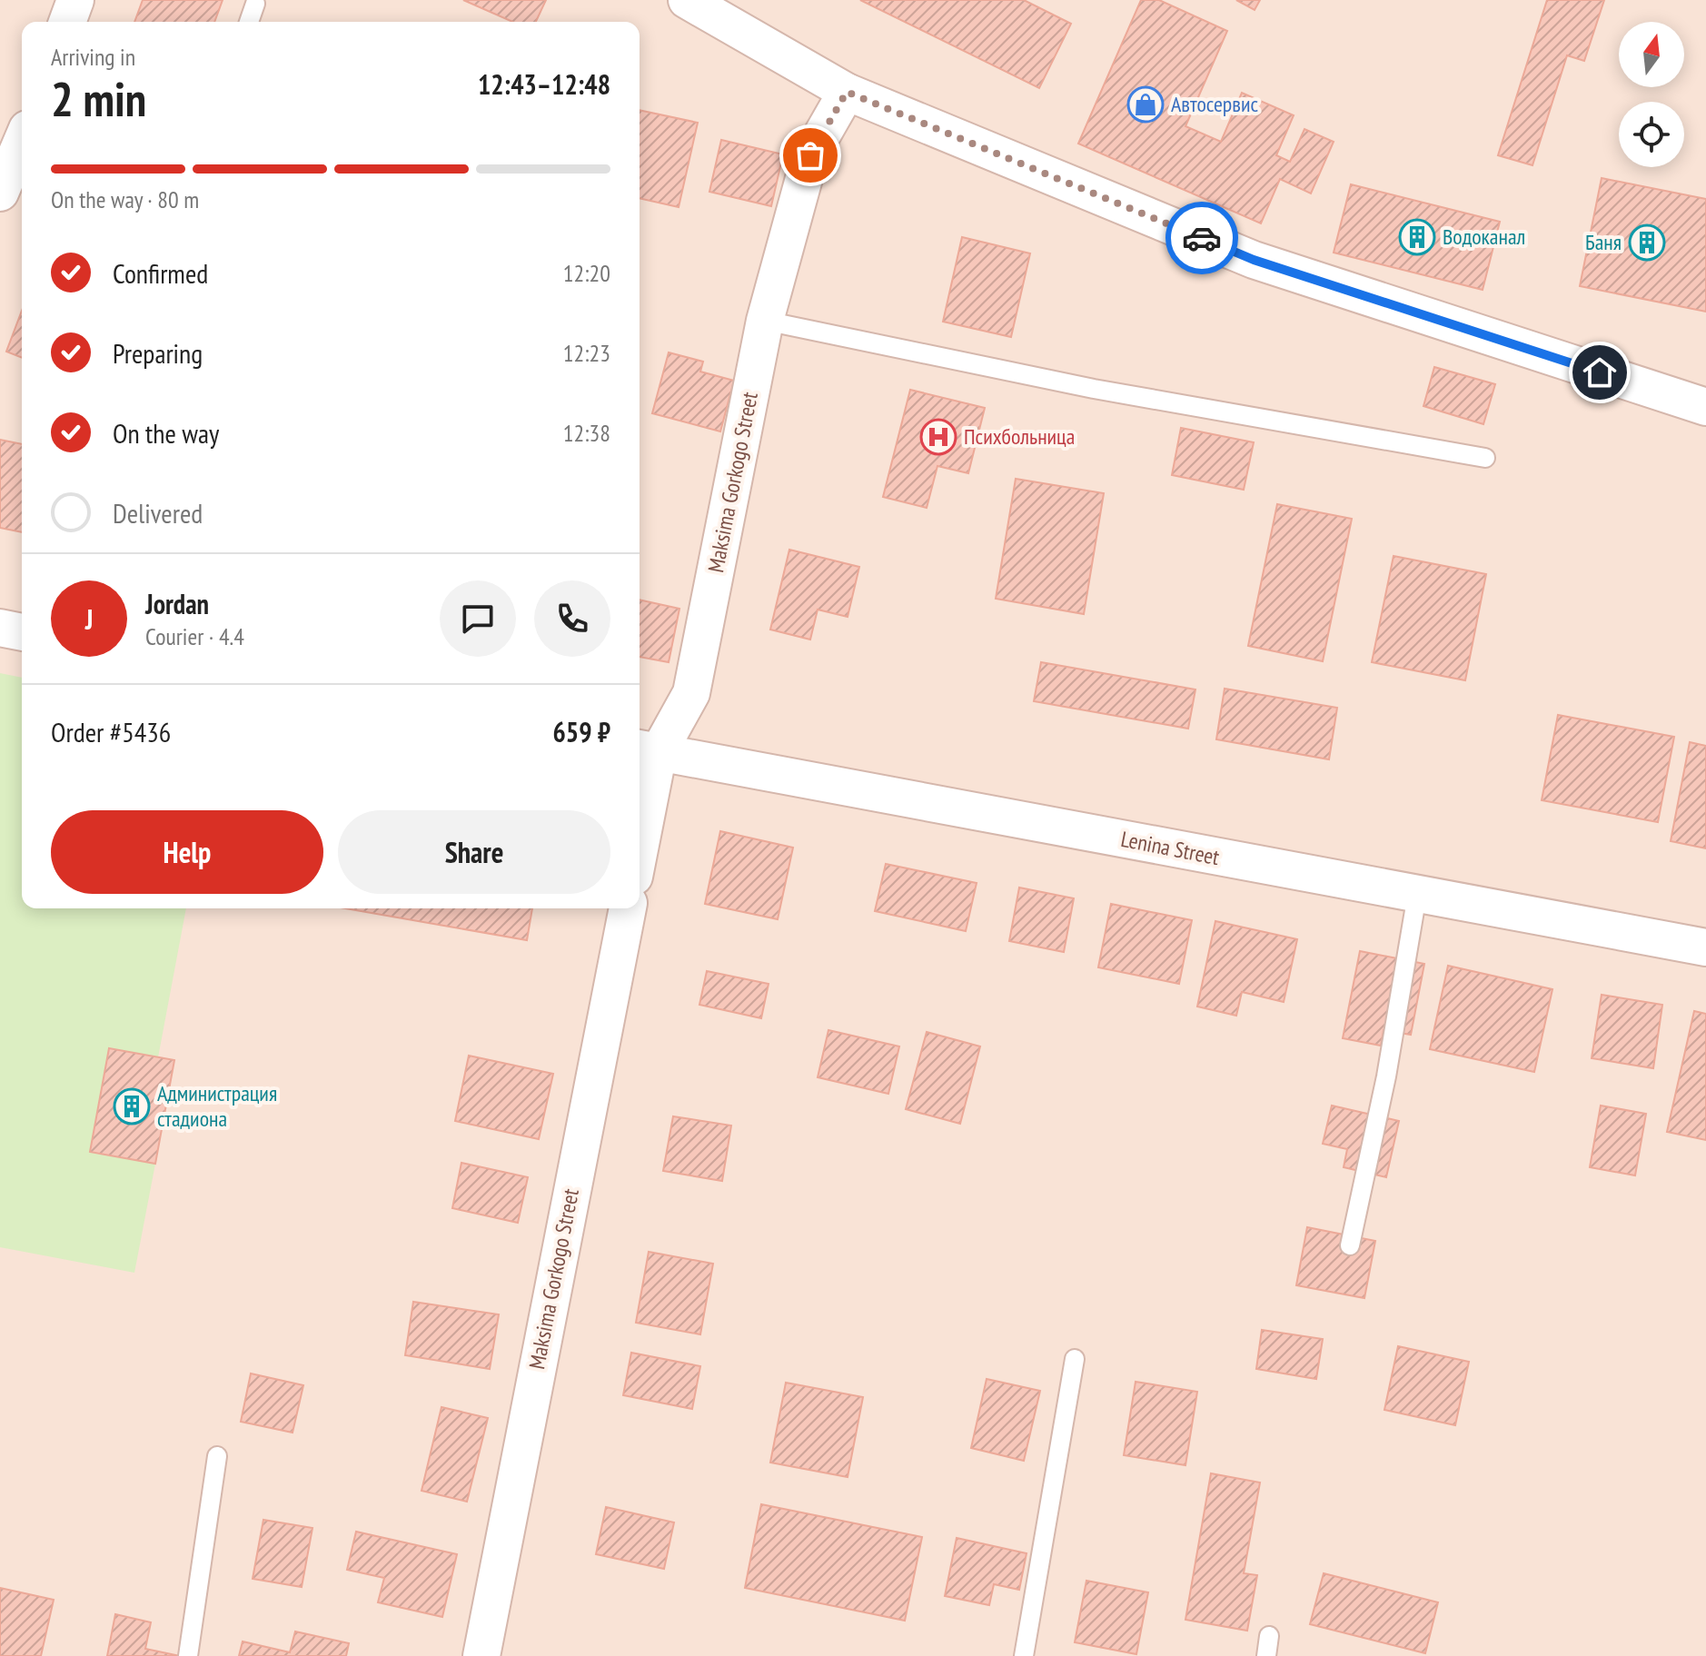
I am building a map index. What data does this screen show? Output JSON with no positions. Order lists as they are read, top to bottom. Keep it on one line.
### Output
{"streets":{"street":["Maksima Gorkogo Street","Lenina Street"]},"crossings":[["Maksima Gorkogo Street","Lenina Street"]],"places":{"shop":["Автосервис"],"building":["Водоканал","Баня","Администрация стадиона"],"hospital":["Психбольница"]},"north":"top","page":{"heading":["2 min","Arriving in","12:43–12:48"],"panel":["Jordan","Courier · 4.4","Order #5436","659 ₽"],"bar":"On the way · 80 m","list":[["Confirmed","12:20"],["Preparing","12:23"],["On the way","12:38"],"Delivered"],"round":"J","buttons":["Help","Share"]}}
